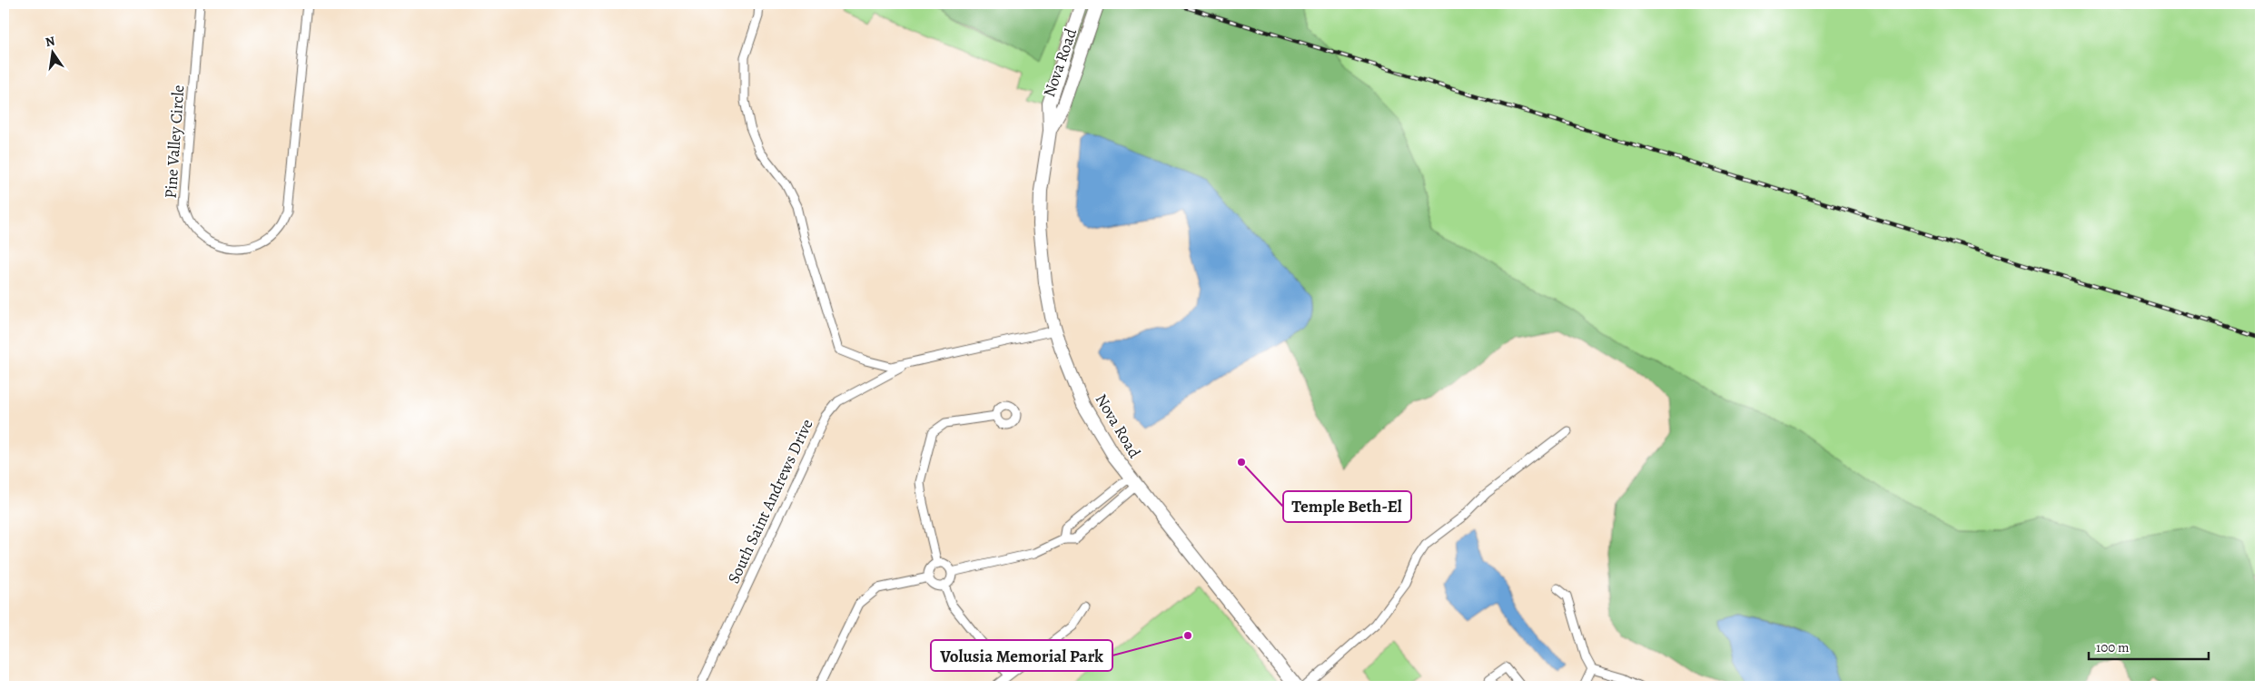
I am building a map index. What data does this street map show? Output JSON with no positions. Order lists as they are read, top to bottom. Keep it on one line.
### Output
{"streets":{"main road":["Nova Road"],"street":["Pine Valley Circle","South Saint Andrews Drive"]},"places":["Temple Beth-El","Volusia Memorial Park"],"scale_bar":"100 m","north":"top"}
